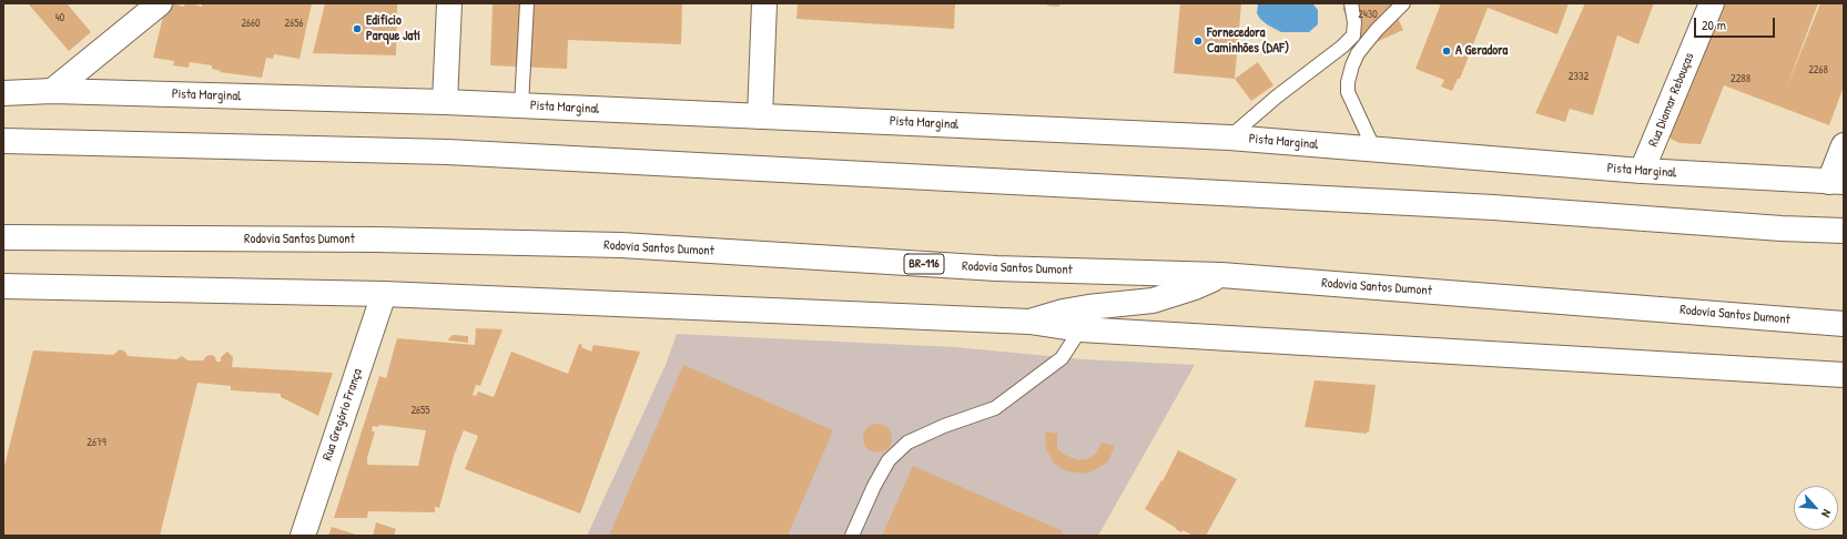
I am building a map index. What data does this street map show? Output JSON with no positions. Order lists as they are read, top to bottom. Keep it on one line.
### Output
{"streets":{"main road":["Pista Marginal","Rua Diomar Rebouças","Rodovia Santos Dumont","BR-116","Rua Gregório França"]},"crossings":[["Pista Marginal","Rua Diomar Rebouças"]],"places":["Edifício Parque Jatí","Fornecedora Caminhões (DAF)","A Geradora"],"house_numbers":["2430","40","2660","2656","2268","2332","2288","2655","2679"],"scale_bar":"20 m","north":"bottom right"}
